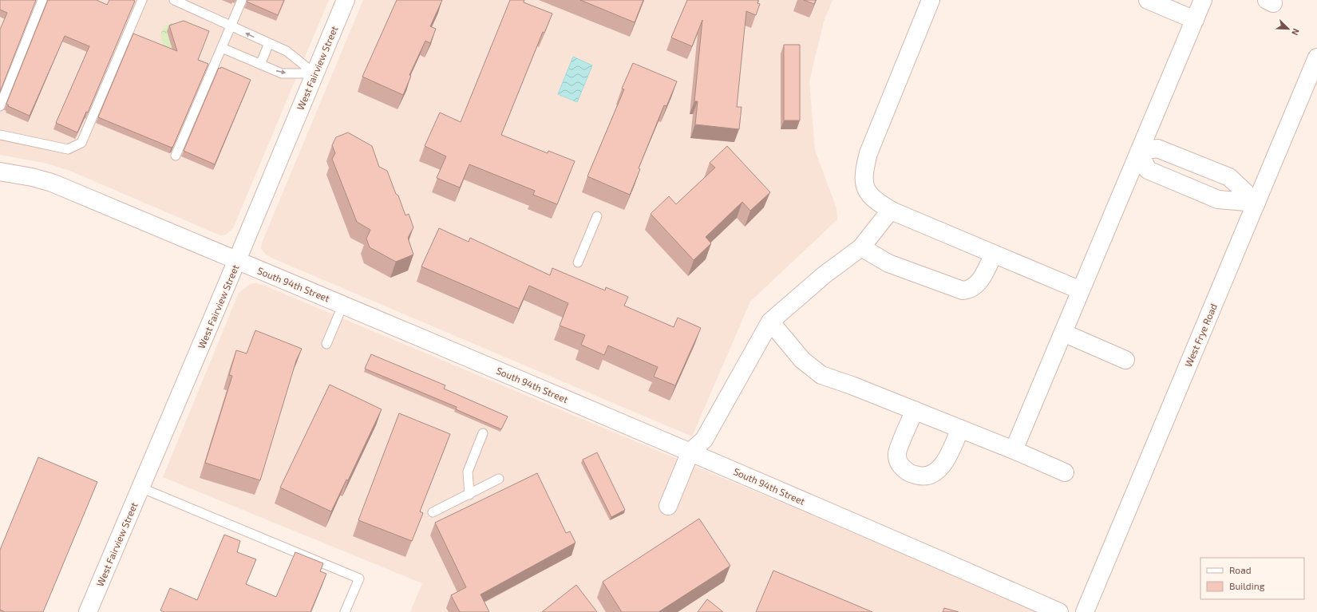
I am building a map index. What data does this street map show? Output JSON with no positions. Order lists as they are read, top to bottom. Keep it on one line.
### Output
{"streets":{"street":["West Fairview Street","South 94th Street","West Frye Road"]},"crossings":[["West Fairview Street","South 94th Street"]],"legend":["Road","Building"],"north":"bottom right"}
